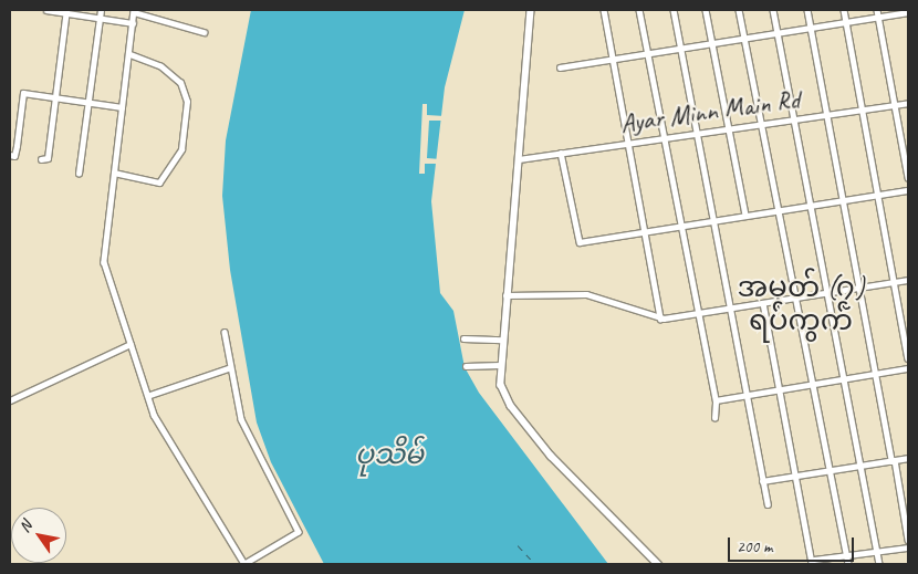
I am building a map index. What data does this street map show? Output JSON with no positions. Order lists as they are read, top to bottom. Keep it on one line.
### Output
{"streets":{"street":["Ayar Minn Main Rd"]},"districts":["အမှတ် (၇) ရပ်ကွက်"],"water":["ပုသိမ်"],"scale_bar":"200 m","north":"top left"}
